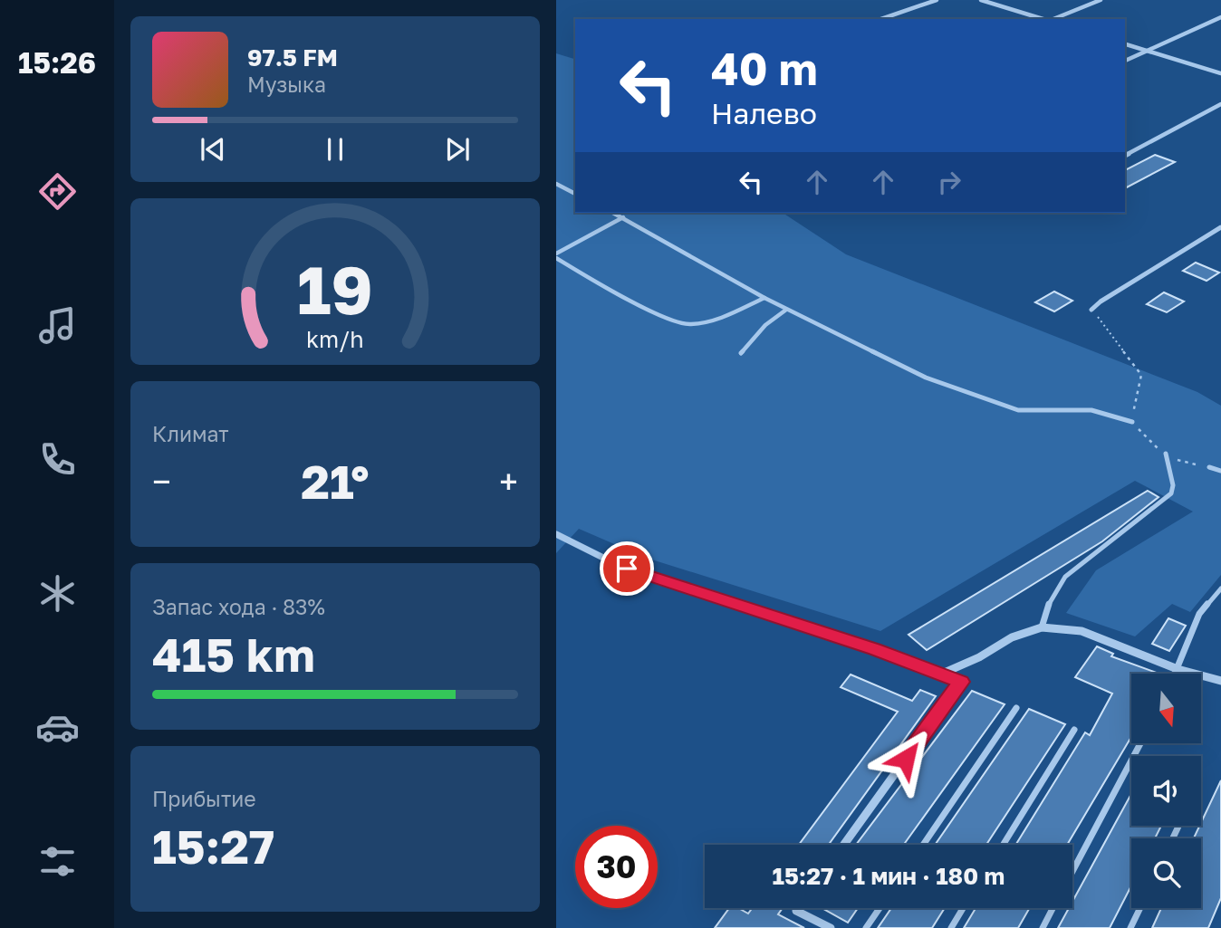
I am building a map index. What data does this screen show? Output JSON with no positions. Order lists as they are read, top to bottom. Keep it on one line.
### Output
{"north":"bottom","page":{"tabs":"15:26","turn":["40 m","Налево"],"song":["97.5 FM","Музыка"],"tile":["Климат",["Запас хода · 83%","415 km"],["Прибытие","15:27"]],"heat":["−","21°","+"],"limit":"30","trip":"15:27 · 1 мин · 180 m","gauge":["19","km/h"]}}
